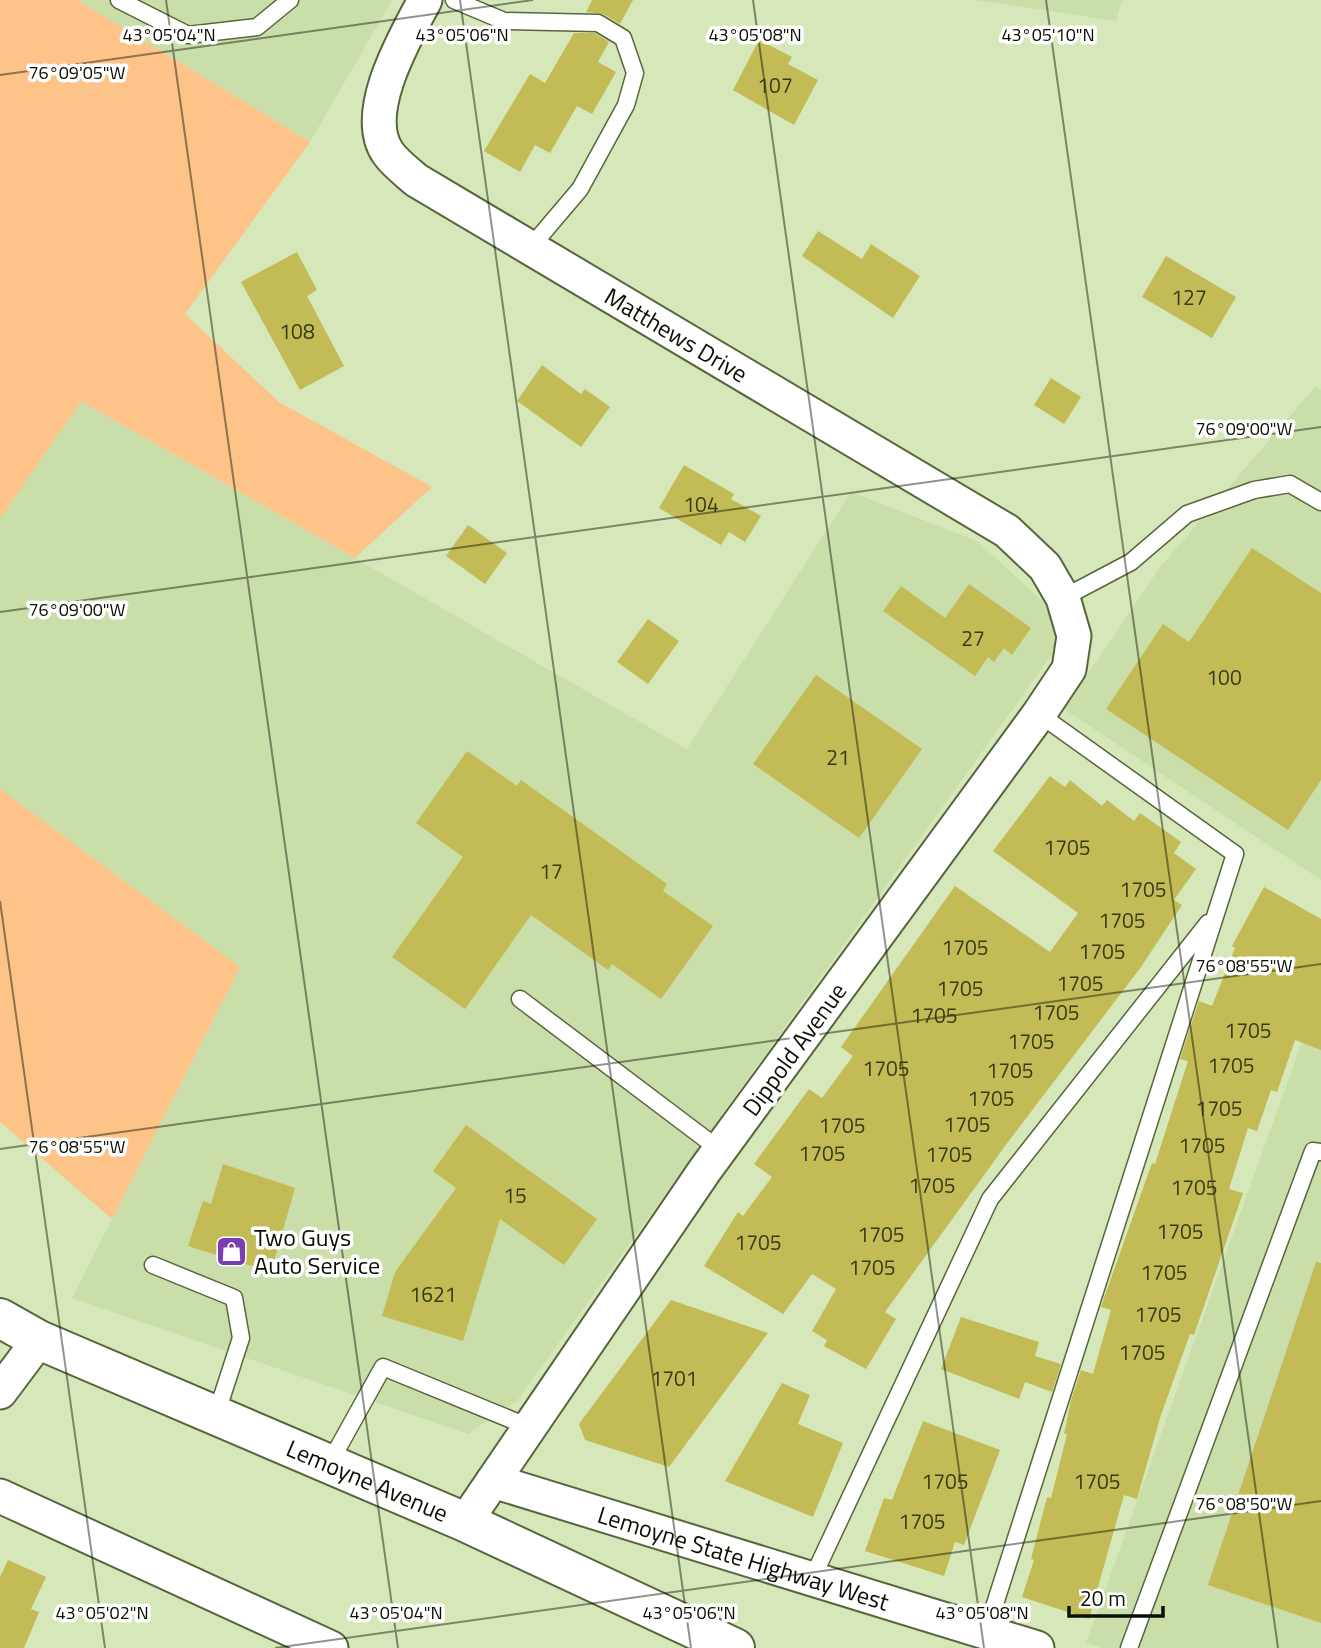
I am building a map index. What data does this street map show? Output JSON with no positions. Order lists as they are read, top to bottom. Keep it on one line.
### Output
{"streets":{"street":["Matthews Drive","Dippold Avenue","Lemoyne Avenue","Lemoyne State Highway West"]},"crossings":[["Matthews Drive","Dippold Avenue"],["Dippold Avenue","Lemoyne Avenue"],["Dippold Avenue","Lemoyne State Highway West"]],"places":{"shop":["Two Guys Auto Service"]},"house_numbers":["107","127","108","104","27","100","21","1705","17","1705","1705","1705","1705","1705","1705","1705","1705","1705","1705","1705","1705","1705","1705","1705","1705","1705","1705","1705","1705","1705","1705","15","1705","1705","1705","1705","1705","1621","1705","1705","1701","1705","1705","1705"],"scale_bar":"20 m","coordinates":["43°05'04\"N","43°05'06\"N","43°05'08\"N","43°05'10\"N","76°09'05\"W","76°09'00\"W","76°08'55\"W","76°08'50\"W","43°05'02\"N"]}
